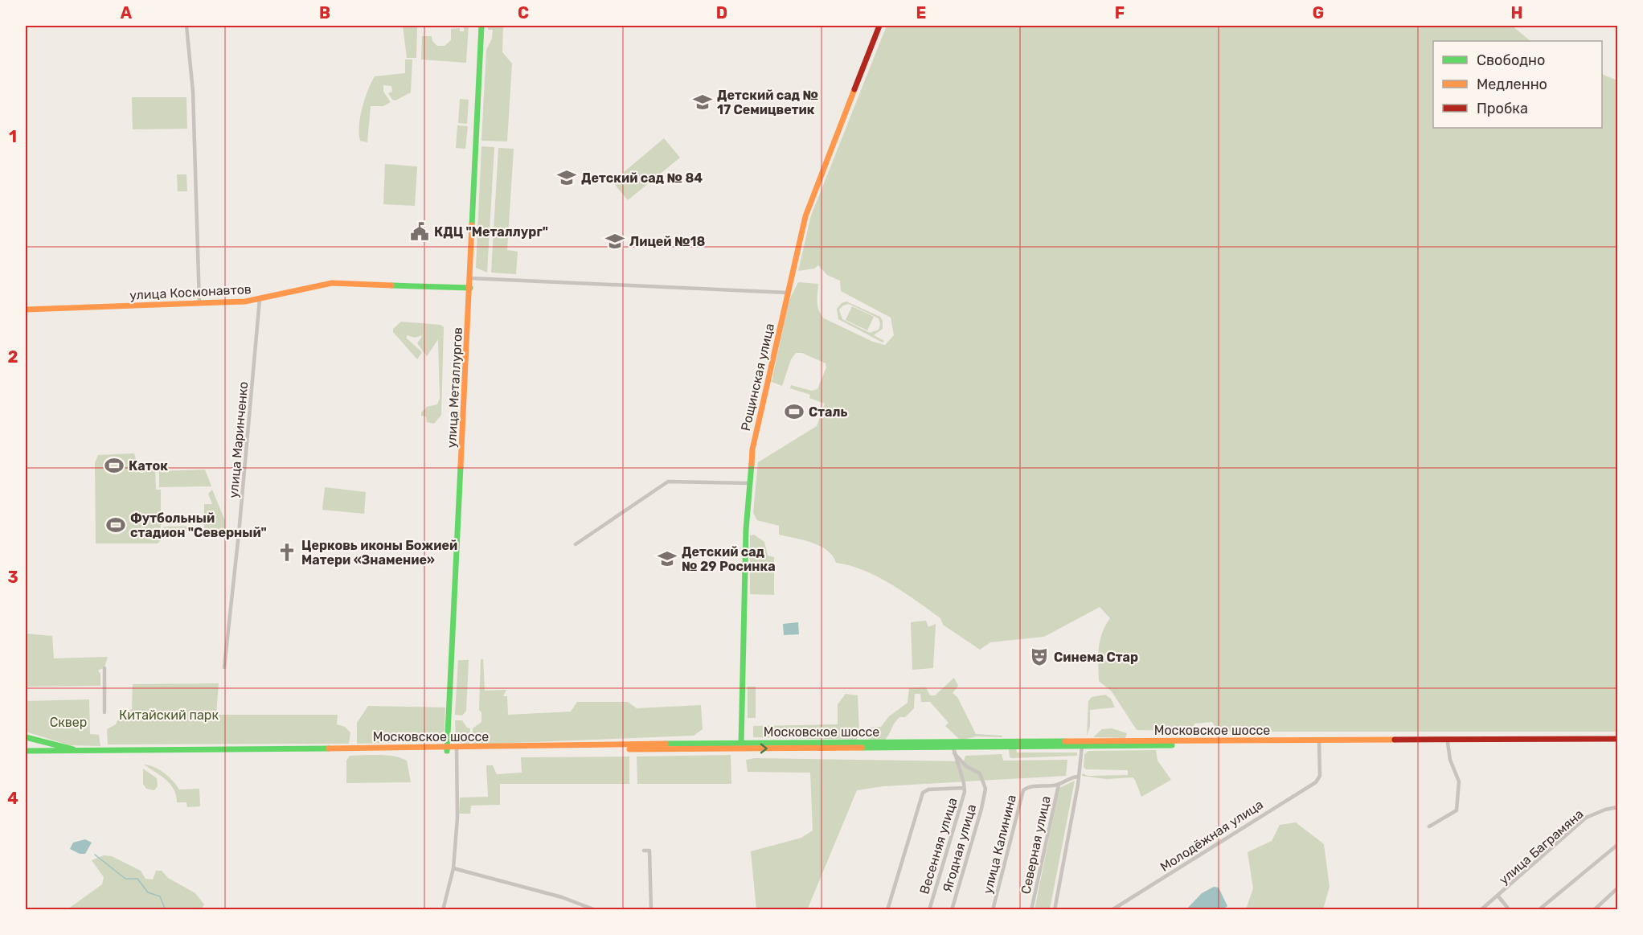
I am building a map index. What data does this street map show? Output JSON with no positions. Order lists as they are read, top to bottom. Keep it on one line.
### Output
{"streets":{"main road":["улица Космонавтов","Рощинская улица","улица Металлургов","Московское шоссе"],"street":["улица Маринченко","Молодёжная улица","улица Калинина","Северная улица","Весенняя улица","улица Баграмяна","Ягодная улица"]},"crossings":[["улица Космонавтов","улица Металлургов"],["улица Космонавтов","улица Маринченко"],["Рощинская улица","Московское шоссе"],["улица Металлургов","Московское шоссе"],["Московское шоссе","Молодёжная улица"],["Московское шоссе","Ягодная улица"],["улица Калинина","Северная улица"]],"parks":["Китайский парк","Сквер"],"places":{"school or university":["Детский сад № 17 Семицветик","Детский сад № 84","Лицей №18","Детский сад № 29 Росинка"],"public building":["КДЦ \"Металлург\""],"sports":["Сталь","Каток","Футбольный стадион \"Северный\""],"church":["Церковь иконы Божией Матери «Знамение»"],"theatre":["Синема Стар"]},"legend":["Свободно","Медленно","Пробка"],"grid":{"columns":["A","B","C","D","E","F","G","H"],"rows":["1","2","3","4"]}}
